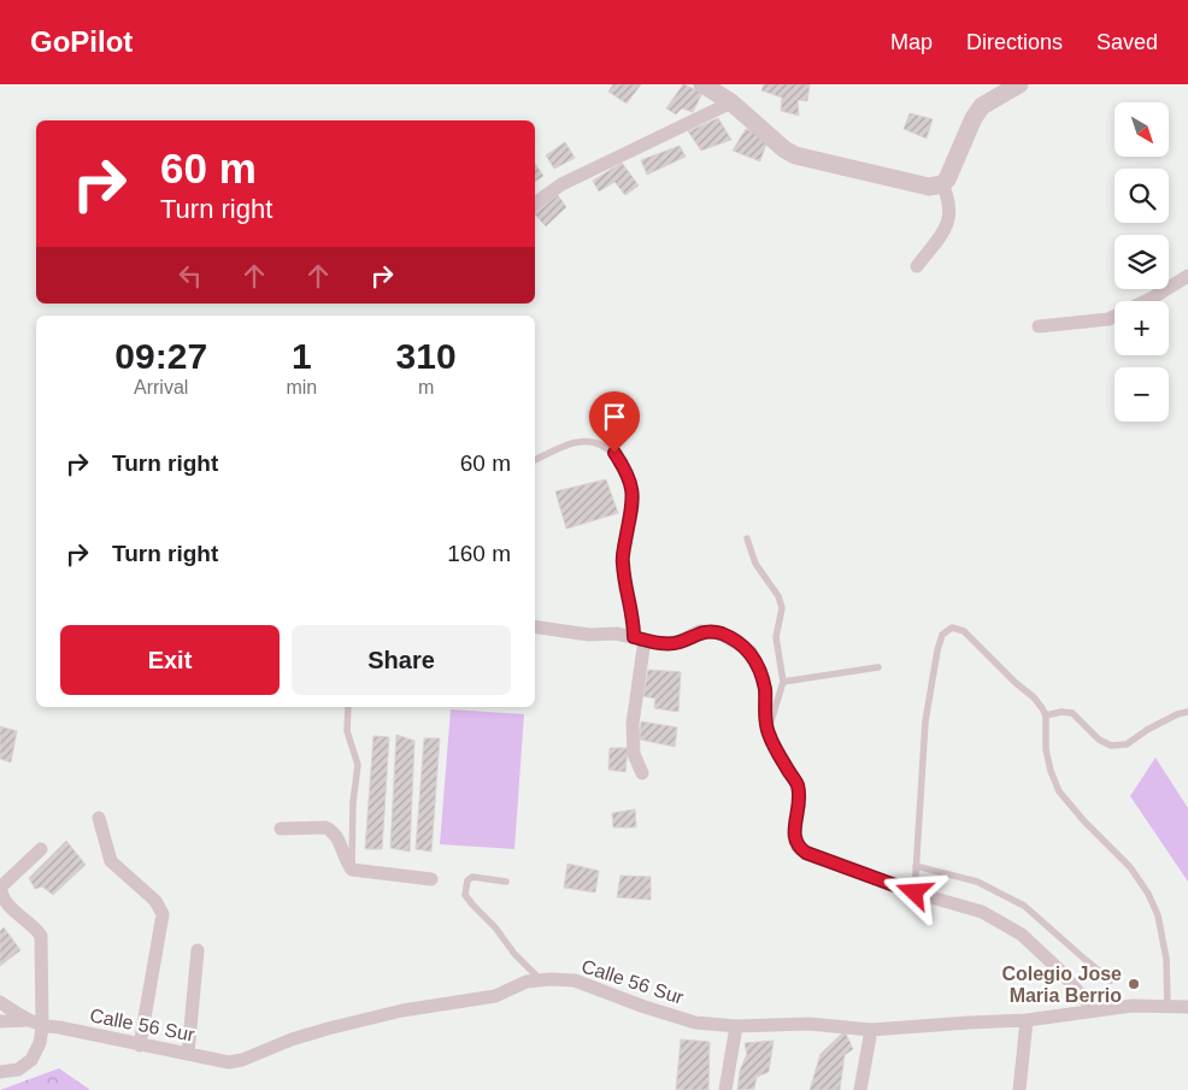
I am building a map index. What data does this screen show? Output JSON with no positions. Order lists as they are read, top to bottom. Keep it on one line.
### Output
{"streets":{"street":["Calle 56 Sur"]},"places":["Colegio Jose Maria Berrio"],"north":"bottom right","page":{"header":"GoPilot","nav":["Map","Directions","Saved"],"map_buttons":["+","−"],"turn":["60 m","Turn right"],"eta":["09:27","Arrival","1","min","310","m"],"list":[{"name":"Turn right","value":"60 m"},{"name":"Turn right","value":"160 m"}],"buttons":["Exit","Share"]}}
